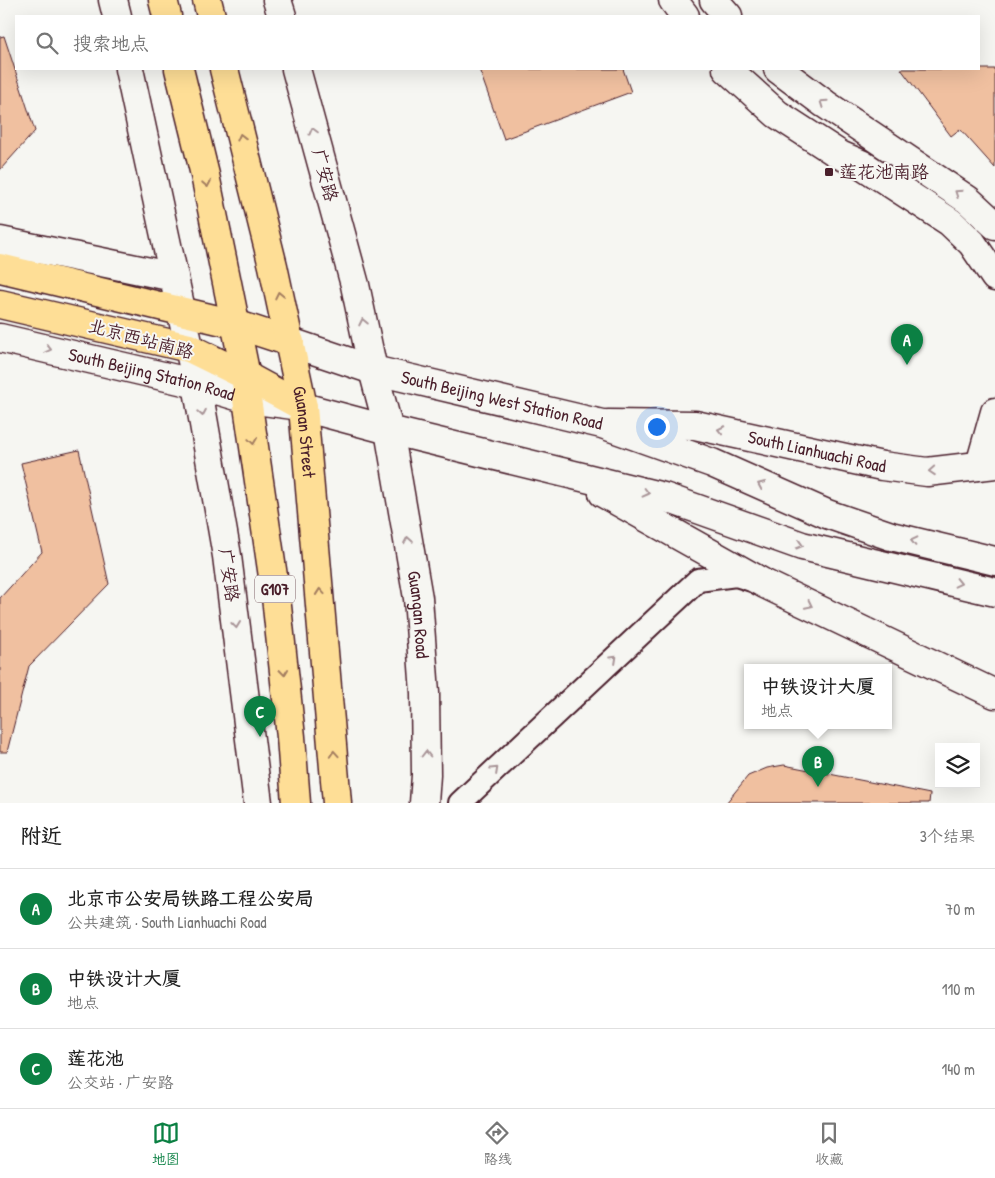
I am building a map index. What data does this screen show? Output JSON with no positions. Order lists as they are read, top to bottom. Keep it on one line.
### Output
{"streets":{"main road":["北京西站南路","South Beijing West Station Road","Guanan Street","G107"],"street":["广安路","South Beijing Station Road","South Lianhuachi Road","Guangan Road"]},"crossings":[["广安路","北京西站南路"],["广安路","South Beijing Station Road"],["广安路","South Beijing West Station Road"],["广安路","Guangan Road"],["北京西站南路","South Beijing Station Road"],["北京西站南路","Guanan Street"],["北京西站南路","G107"],["北京西站南路","Guangan Road"],["South Beijing Station Road","G107"],["South Beijing West Station Road","Guanan Street"],["South Beijing West Station Road","South Lianhuachi Road"],["South Beijing West Station Road","G107"]],"one_way":["South Beijing West Station Road","Guangan Road"],"places":{"transit":["莲花池南路"]},"page":{"search":"搜索地点","pins":["A","C","B"],"popup":["中铁设计大厦","地点"],"heading":["附近","3个结果"],"list":[{"mark":"A","name":"北京市公安局铁路工程公安局","note":"公共建筑 · South Lianhuachi Road","value":"70 m"},{"mark":"B","name":"中铁设计大厦","note":"地点","value":"110 m"},{"mark":"C","name":"莲花池","note":"公交站 · 广安路","value":"140 m"}],"nav":["地图","路线","收藏"]}}
